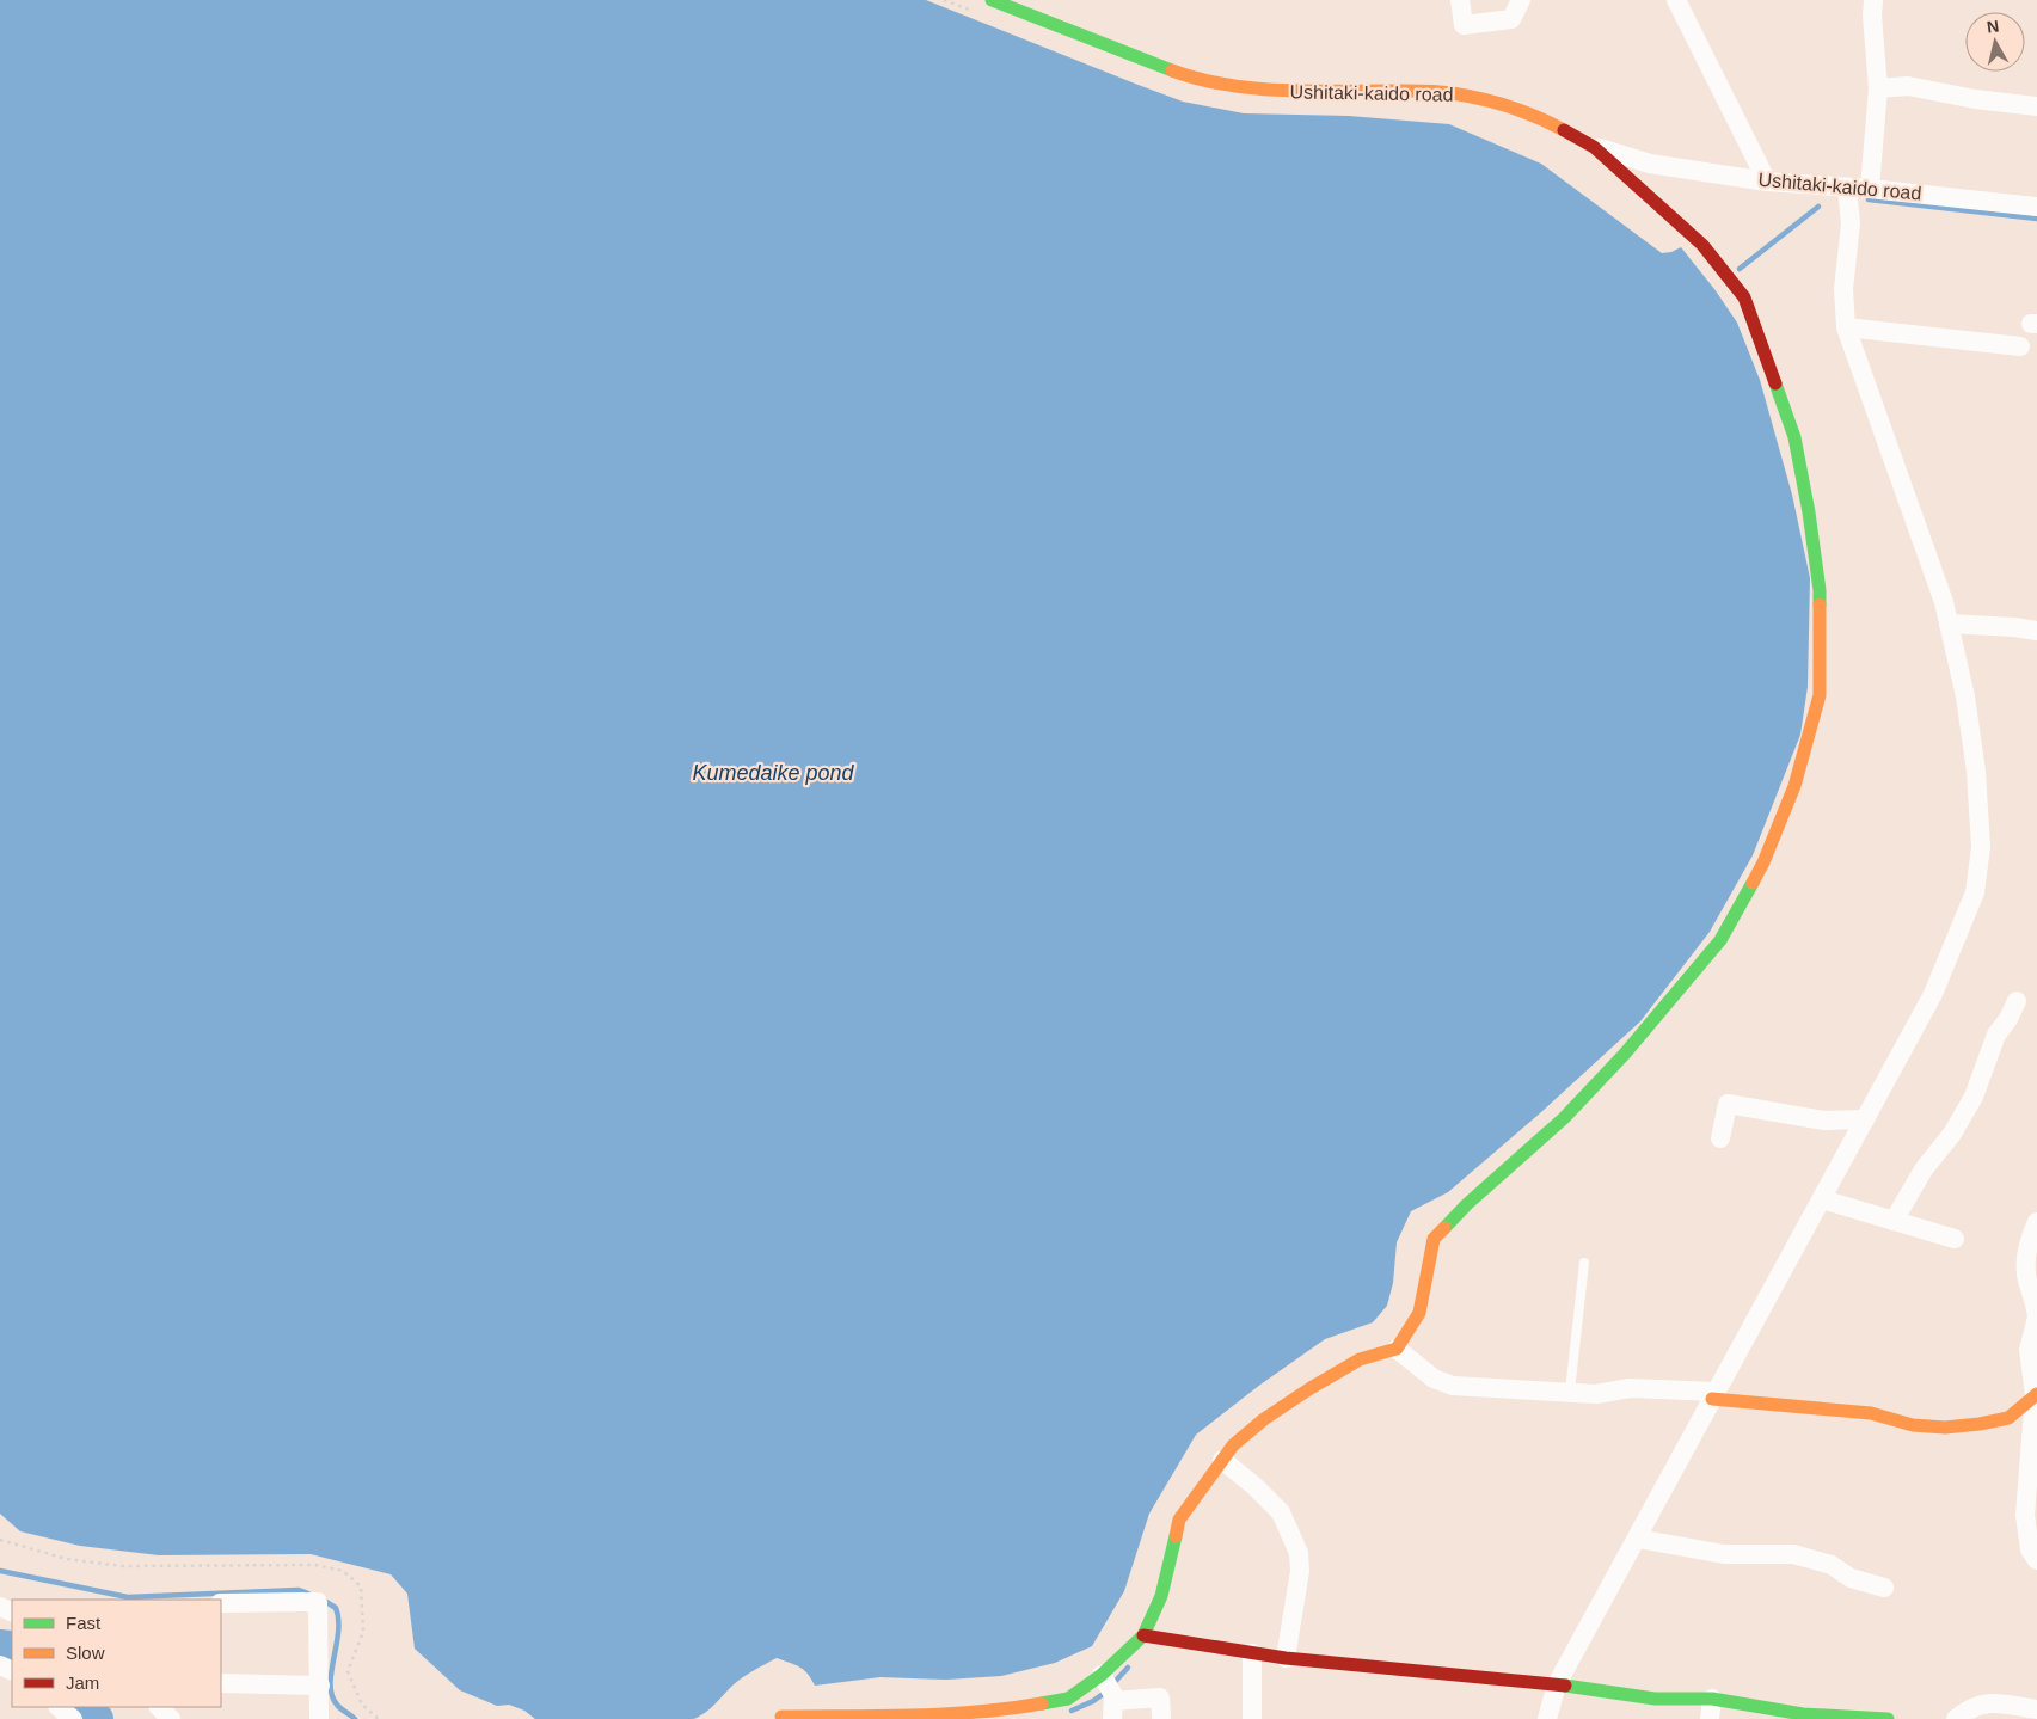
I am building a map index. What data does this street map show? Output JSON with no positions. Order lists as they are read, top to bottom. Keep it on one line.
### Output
{"streets":{"street":["Ushitaki-kaido road"]},"water":["Kumedaike pond"],"legend":["Fast","Slow","Jam"],"north":"top"}
